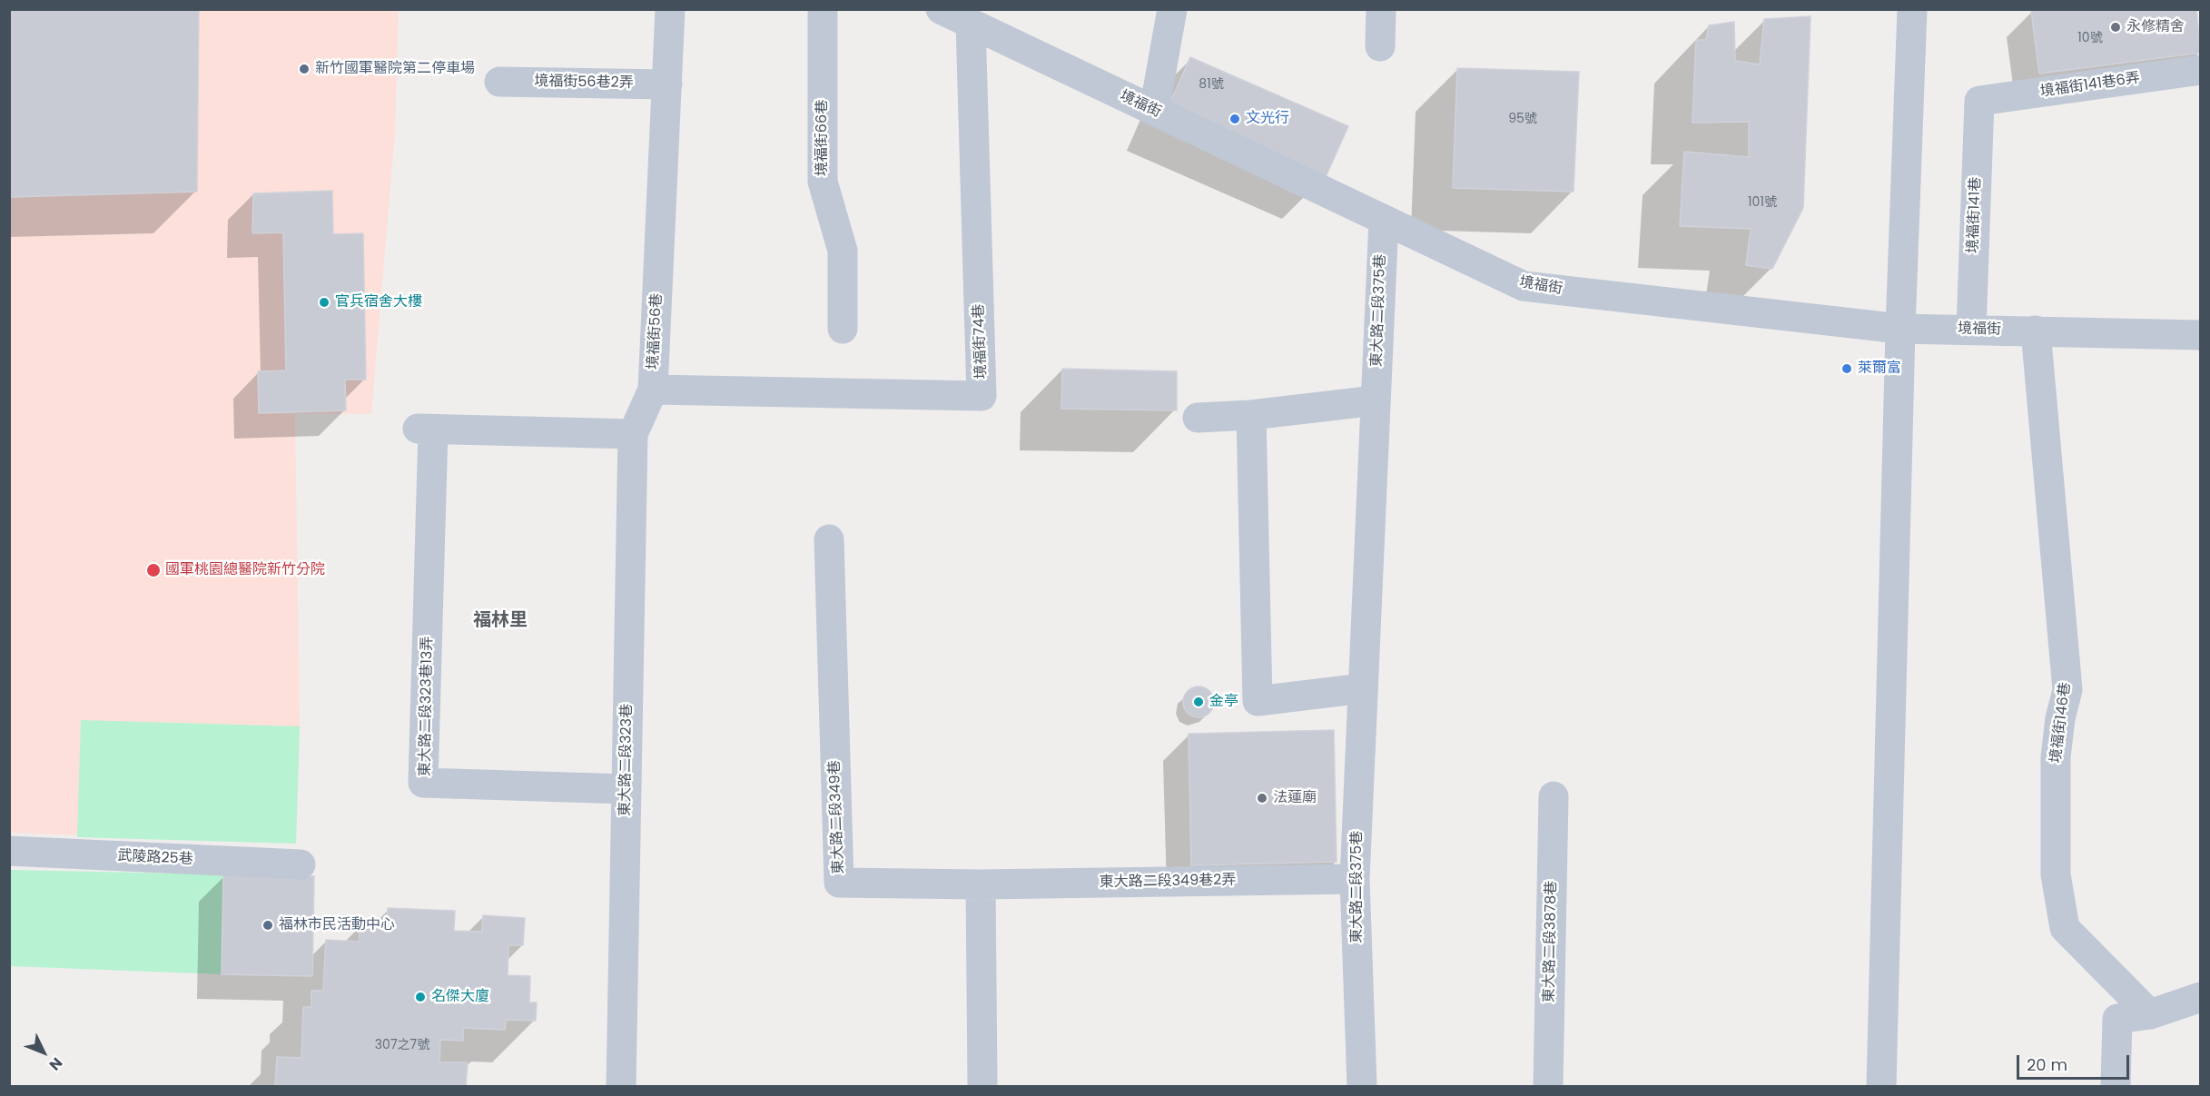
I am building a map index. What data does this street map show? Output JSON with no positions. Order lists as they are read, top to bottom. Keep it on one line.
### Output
{"streets":{"street":["境福街56巷2弄","境福街141巷6弄","境福街","境福街66巷","境福街141巷","東大路二段375巷","境福街56巷","境福街74巷","東大路二段323巷13弄","境福街146巷","東大路二段323巷","東大路二段349巷","武陵路25巷","東大路二段349巷2弄","東大路二段3878巷"]},"crossings":[["境福街56巷2弄","境福街56巷"],["境福街141巷6弄","境福街141巷"],["境福街","境福街141巷"],["境福街","東大路二段375巷"],["境福街","境福街74巷"],["境福街","境福街146巷"],["東大路二段375巷","東大路二段349巷2弄"],["境福街56巷","境福街74巷"],["境福街56巷","東大路二段323巷13弄"],["境福街56巷","東大路二段323巷"],["東大路二段323巷13弄","東大路二段323巷"],["東大路二段349巷","東大路二段349巷2弄"]],"districts":["福林里"],"places":["永修精舍","新竹國軍醫院第二停車場","文光行","官兵宿舍大樓","萊爾富","國軍桃園總醫院新竹分院","金亭","法蓮廟","福林市民活動中心","名傑大廈"],"house_numbers":["10號","81號","95號","101號","307之7號"],"scale_bar":"20 m","north":"bottom right"}
